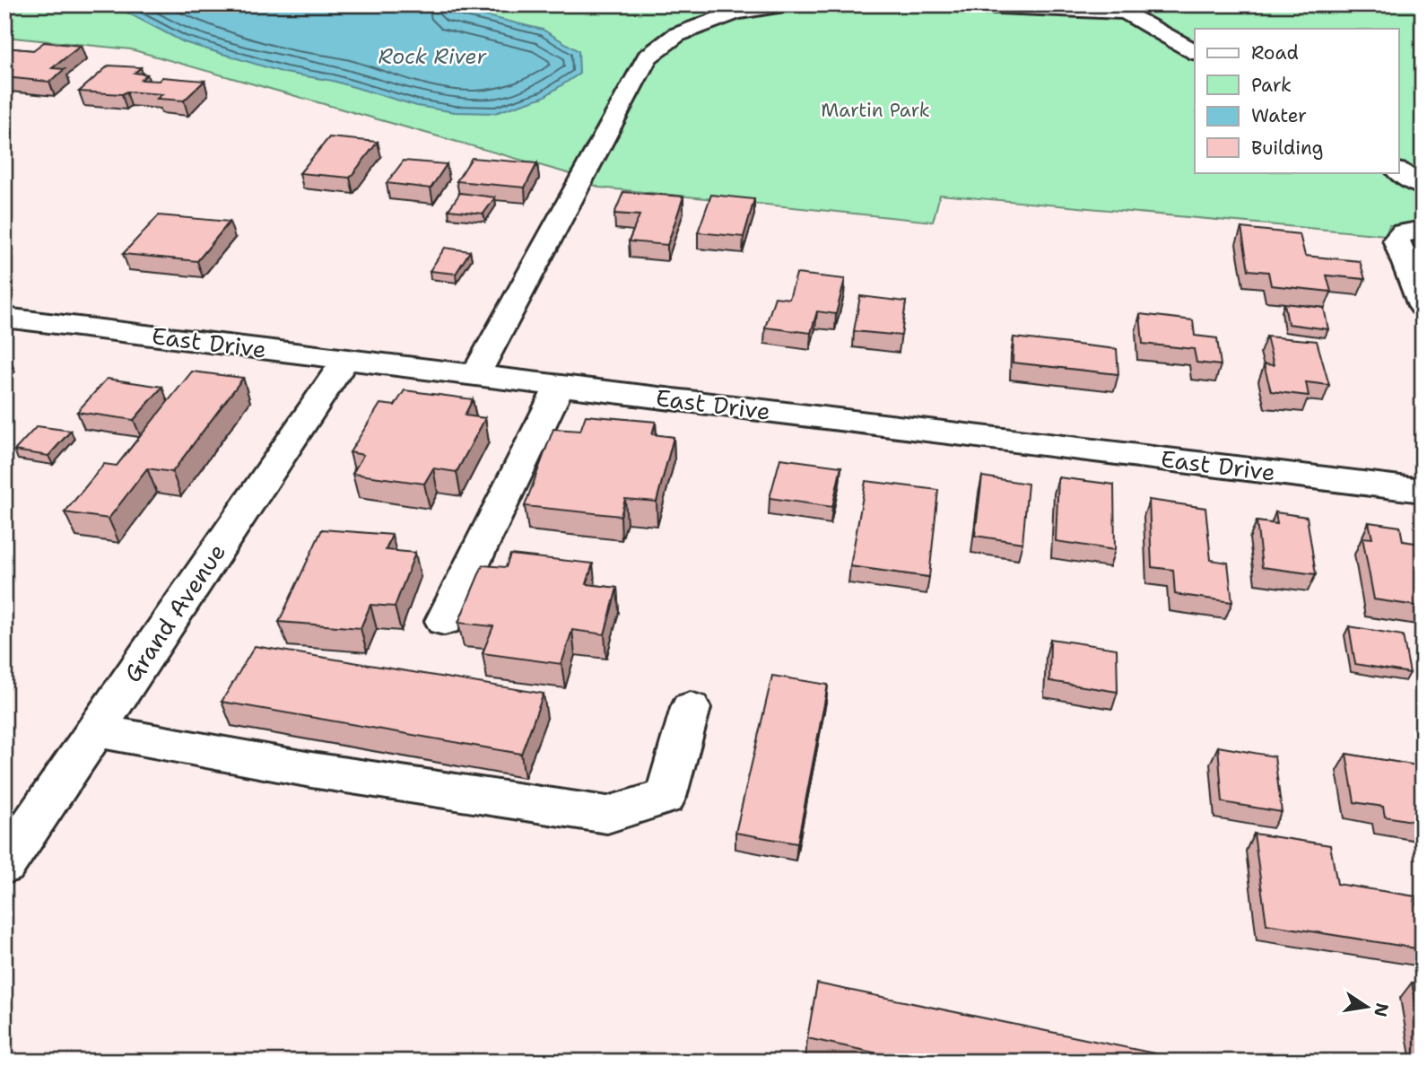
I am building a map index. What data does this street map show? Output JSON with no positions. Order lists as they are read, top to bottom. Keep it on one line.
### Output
{"streets":{"street":["East Drive","Grand Avenue"]},"crossings":[["East Drive","Grand Avenue"]],"water":["Rock River"],"parks":["Martin Park"],"legend":["Road","Park","Water","Building"],"north":"right"}
